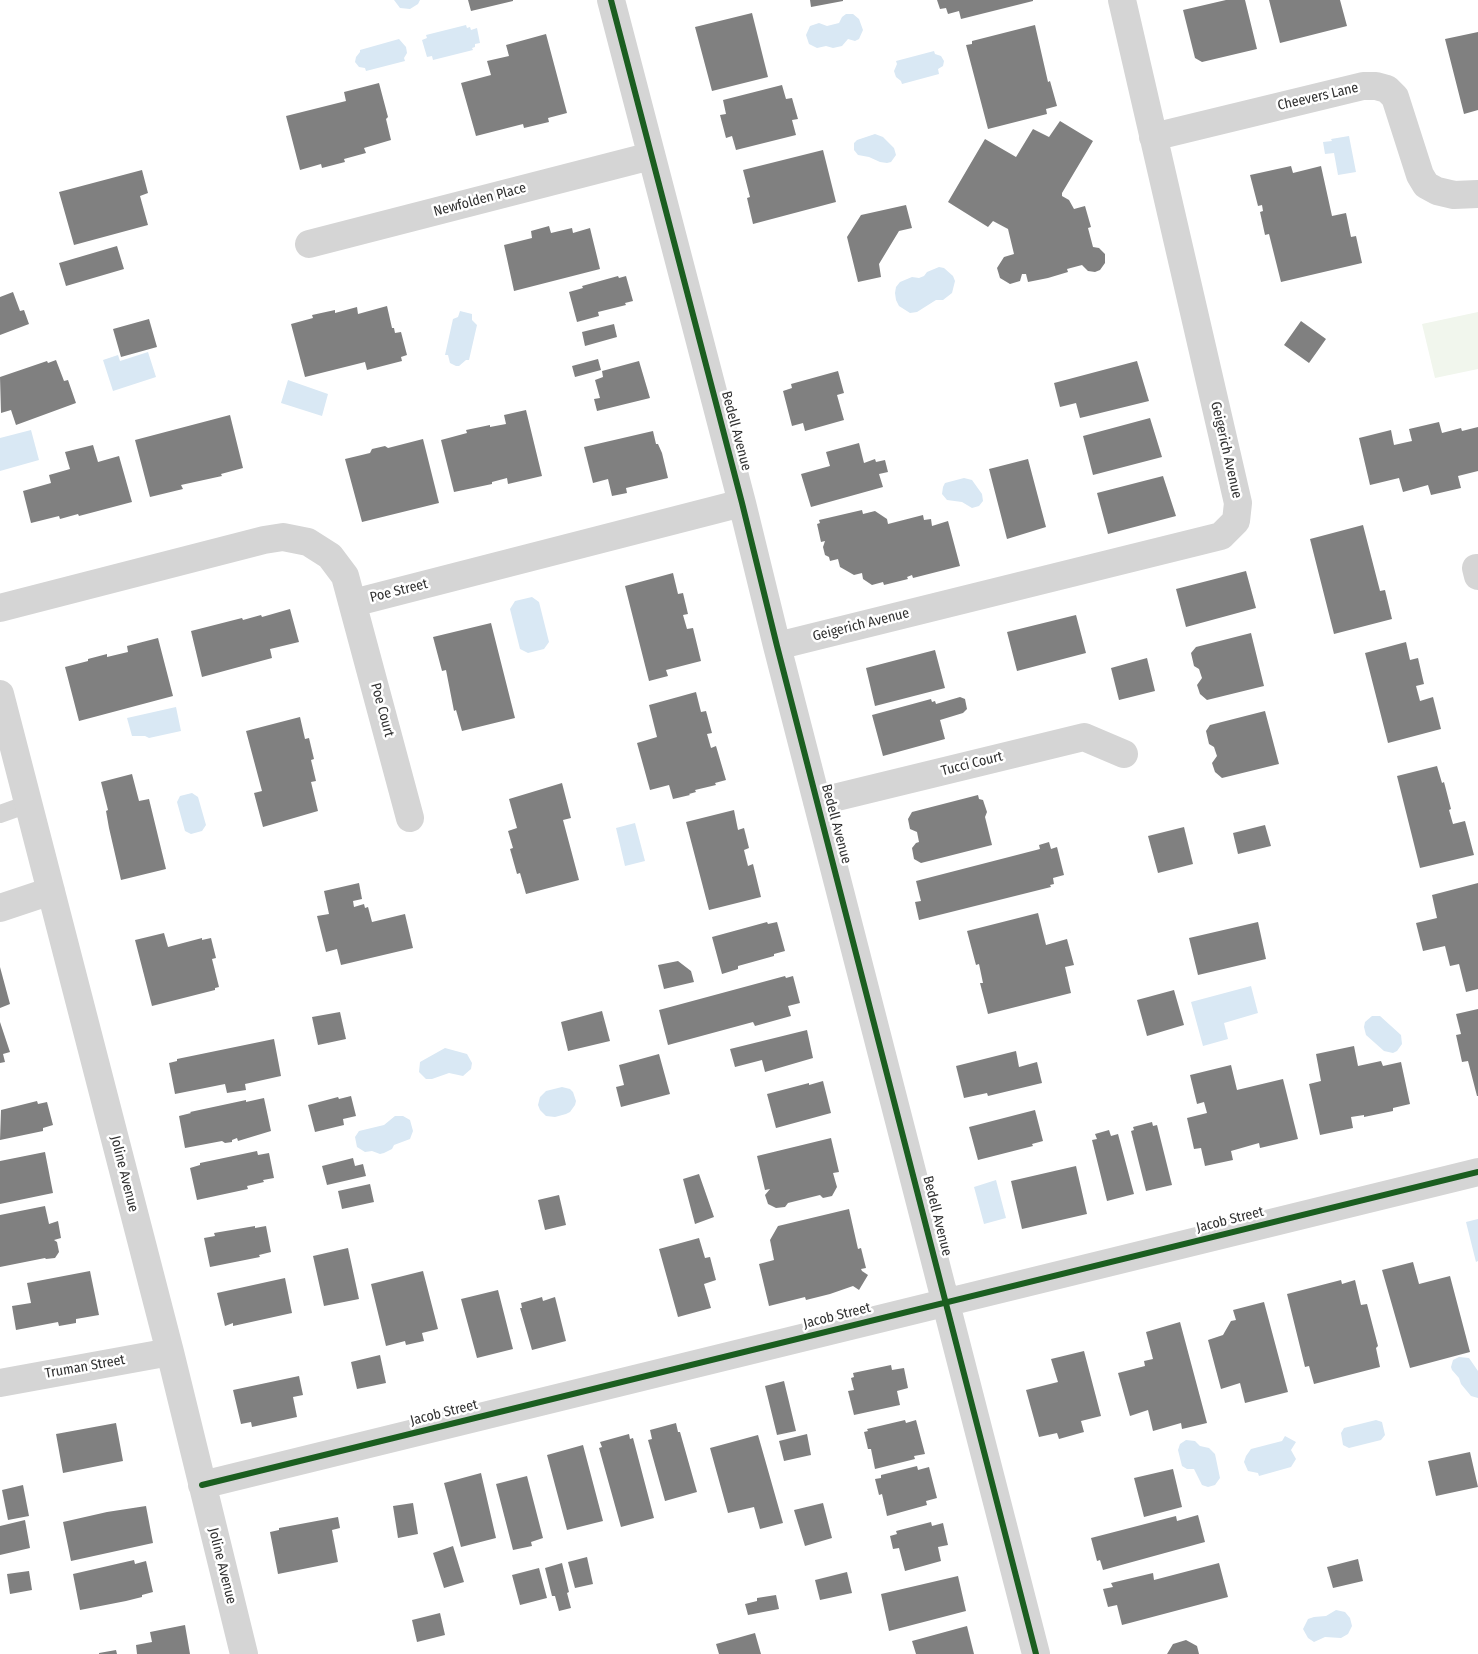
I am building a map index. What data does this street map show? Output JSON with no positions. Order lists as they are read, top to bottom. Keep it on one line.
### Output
{"streets":{"street":["Cheevers Lane","Newfolden Place","Bedell Avenue","Geigerich Avenue","Poe Street","Poe Court","Tucci Court","Joline Avenue","Jacob Street","Truman Street"]},"crossings":[["Cheevers Lane","Geigerich Avenue"],["Newfolden Place","Bedell Avenue"],["Bedell Avenue","Geigerich Avenue"],["Bedell Avenue","Poe Street"],["Bedell Avenue","Tucci Court"],["Bedell Avenue","Jacob Street"],["Poe Street","Poe Court"],["Joline Avenue","Jacob Street"],["Joline Avenue","Truman Street"]]}
